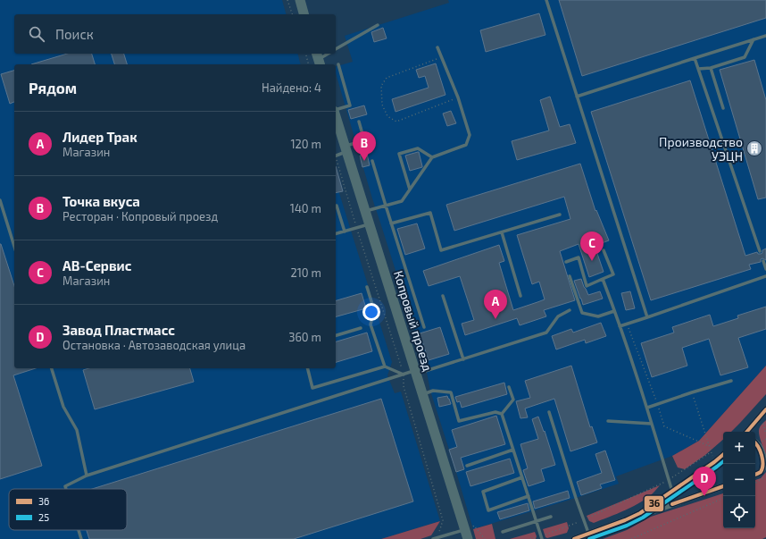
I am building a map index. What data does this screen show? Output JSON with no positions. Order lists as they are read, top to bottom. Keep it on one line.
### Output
{"streets":{"main road":["Копровый проезд"]},"places":{"building":["Производство УЭЦН"]},"lines":["transit line 36","transit line 25"],"legend":["36","25"],"page":{"search":"Поиск","heading":["Рядом","Найдено: 4"],"list":[{"mark":"A","name":"Лидер Трак","note":"Магазин","value":"120 m"},{"mark":"B","name":"Точка вкуса","note":"Ресторан · Копровый проезд","value":"140 m"},{"mark":"C","name":"АВ-Сервис","note":"Магазин","value":"210 m"},{"mark":"D","name":"Завод Пластмасс","note":"Остановка · Автозаводская улица","value":"360 m"}],"pins":["B","C","A","D"],"map_buttons":["+","−"]}}
